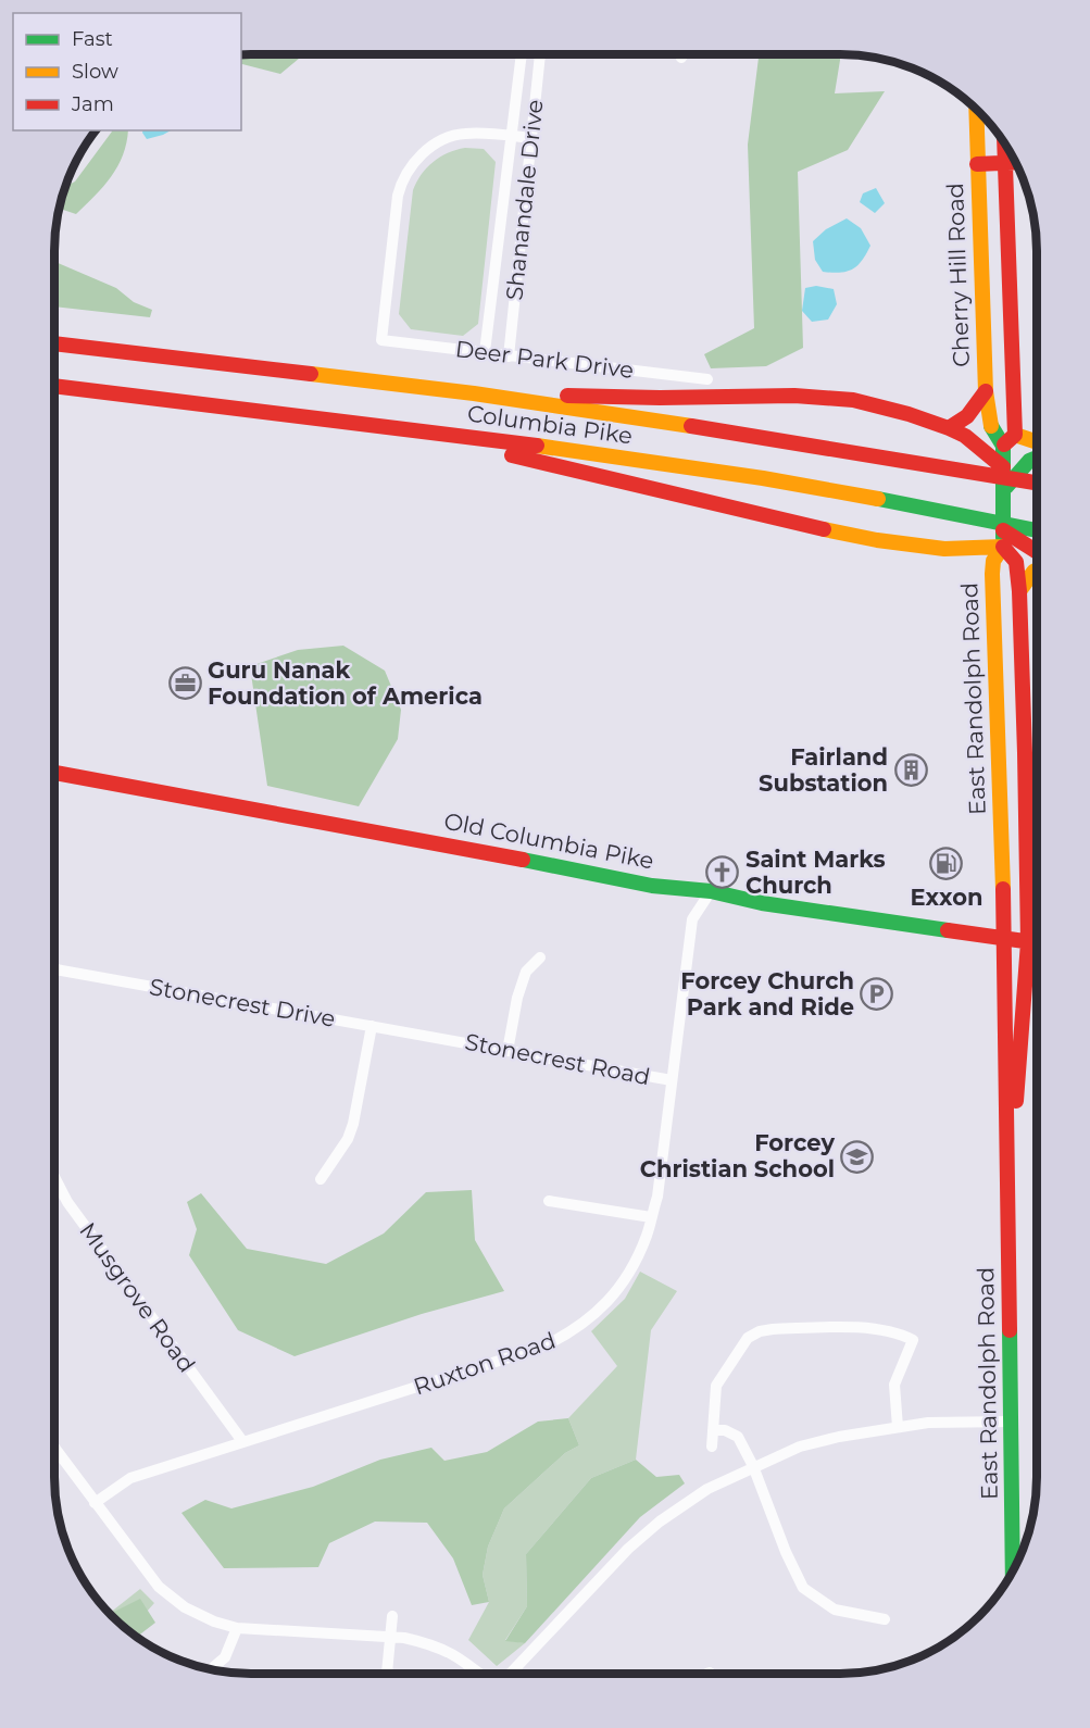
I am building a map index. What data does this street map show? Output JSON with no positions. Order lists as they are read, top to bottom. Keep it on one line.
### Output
{"streets":{"main road":["Cherry Hill Road","Columbia Pike","East Randolph Road","Old Columbia Pike"],"street":["Shanandale Drive","Deer Park Drive","Stonecrest Drive","Stonecrest Road","Musgrove Road","Ruxton Road"]},"crossings":[["Shanandale Drive","Deer Park Drive"],["Cherry Hill Road","East Randolph Road"],["East Randolph Road","Old Columbia Pike"],["Old Columbia Pike","Ruxton Road"],["Stonecrest Drive","Stonecrest Road"],["Stonecrest Road","Ruxton Road"],["Musgrove Road","Ruxton Road"]],"places":{"office":["Guru Nanak Foundation of America"],"building":["Fairland Substation"],"fuel station":["Exxon"],"church":["Saint Marks Church"],"parking":["Forcey Church Park and Ride"],"school or university":["Forcey Christian School"]},"legend":["Fast","Slow","Jam"]}
